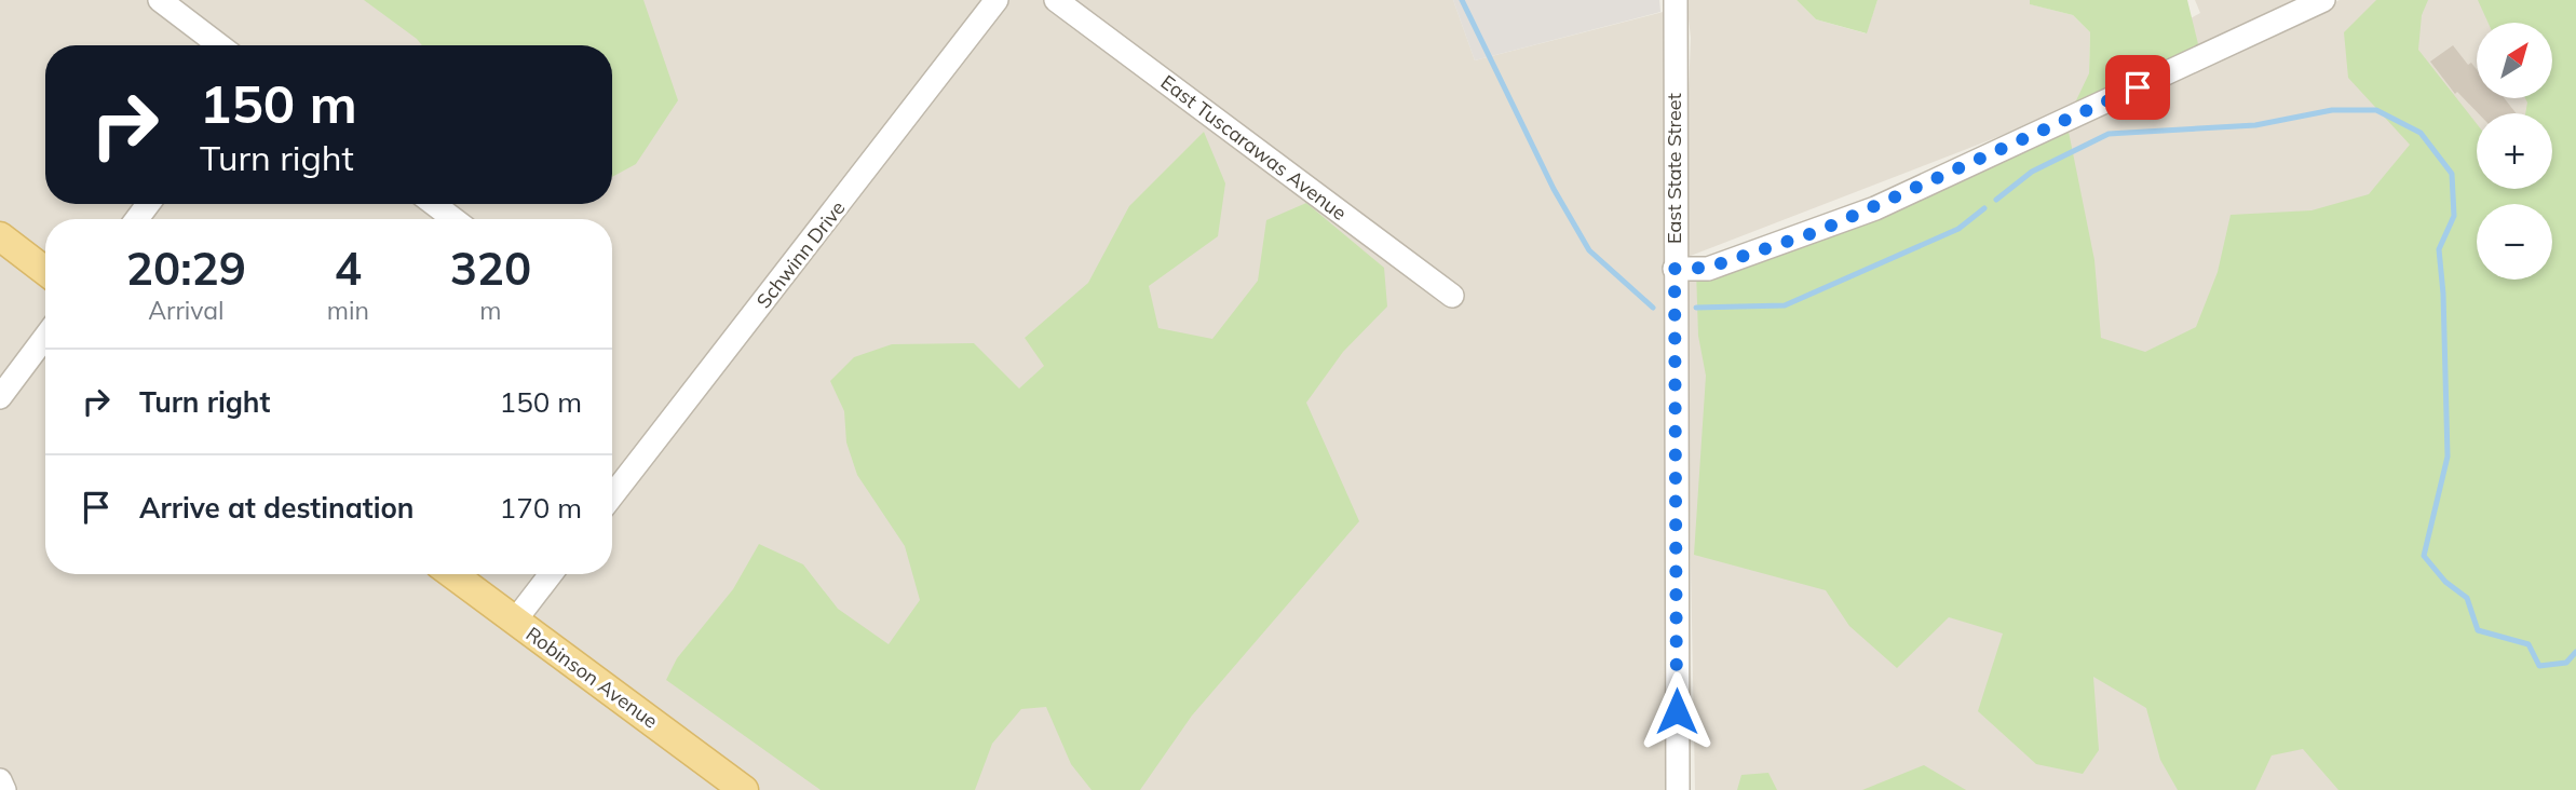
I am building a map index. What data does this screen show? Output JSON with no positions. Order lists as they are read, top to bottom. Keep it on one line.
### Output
{"streets":{"main road":["Robinson Avenue"],"street":["East Tuscarawas Avenue","East State Street","Schwinn Drive"]},"north":"top right","page":{"map_buttons":["+","−"],"turn":["150 m","Turn right"],"eta":["20:29","Arrival","4","min","320","m"],"list":[{"name":"Turn right","value":"150 m"},{"name":"Arrive at destination","value":"170 m"}]}}
